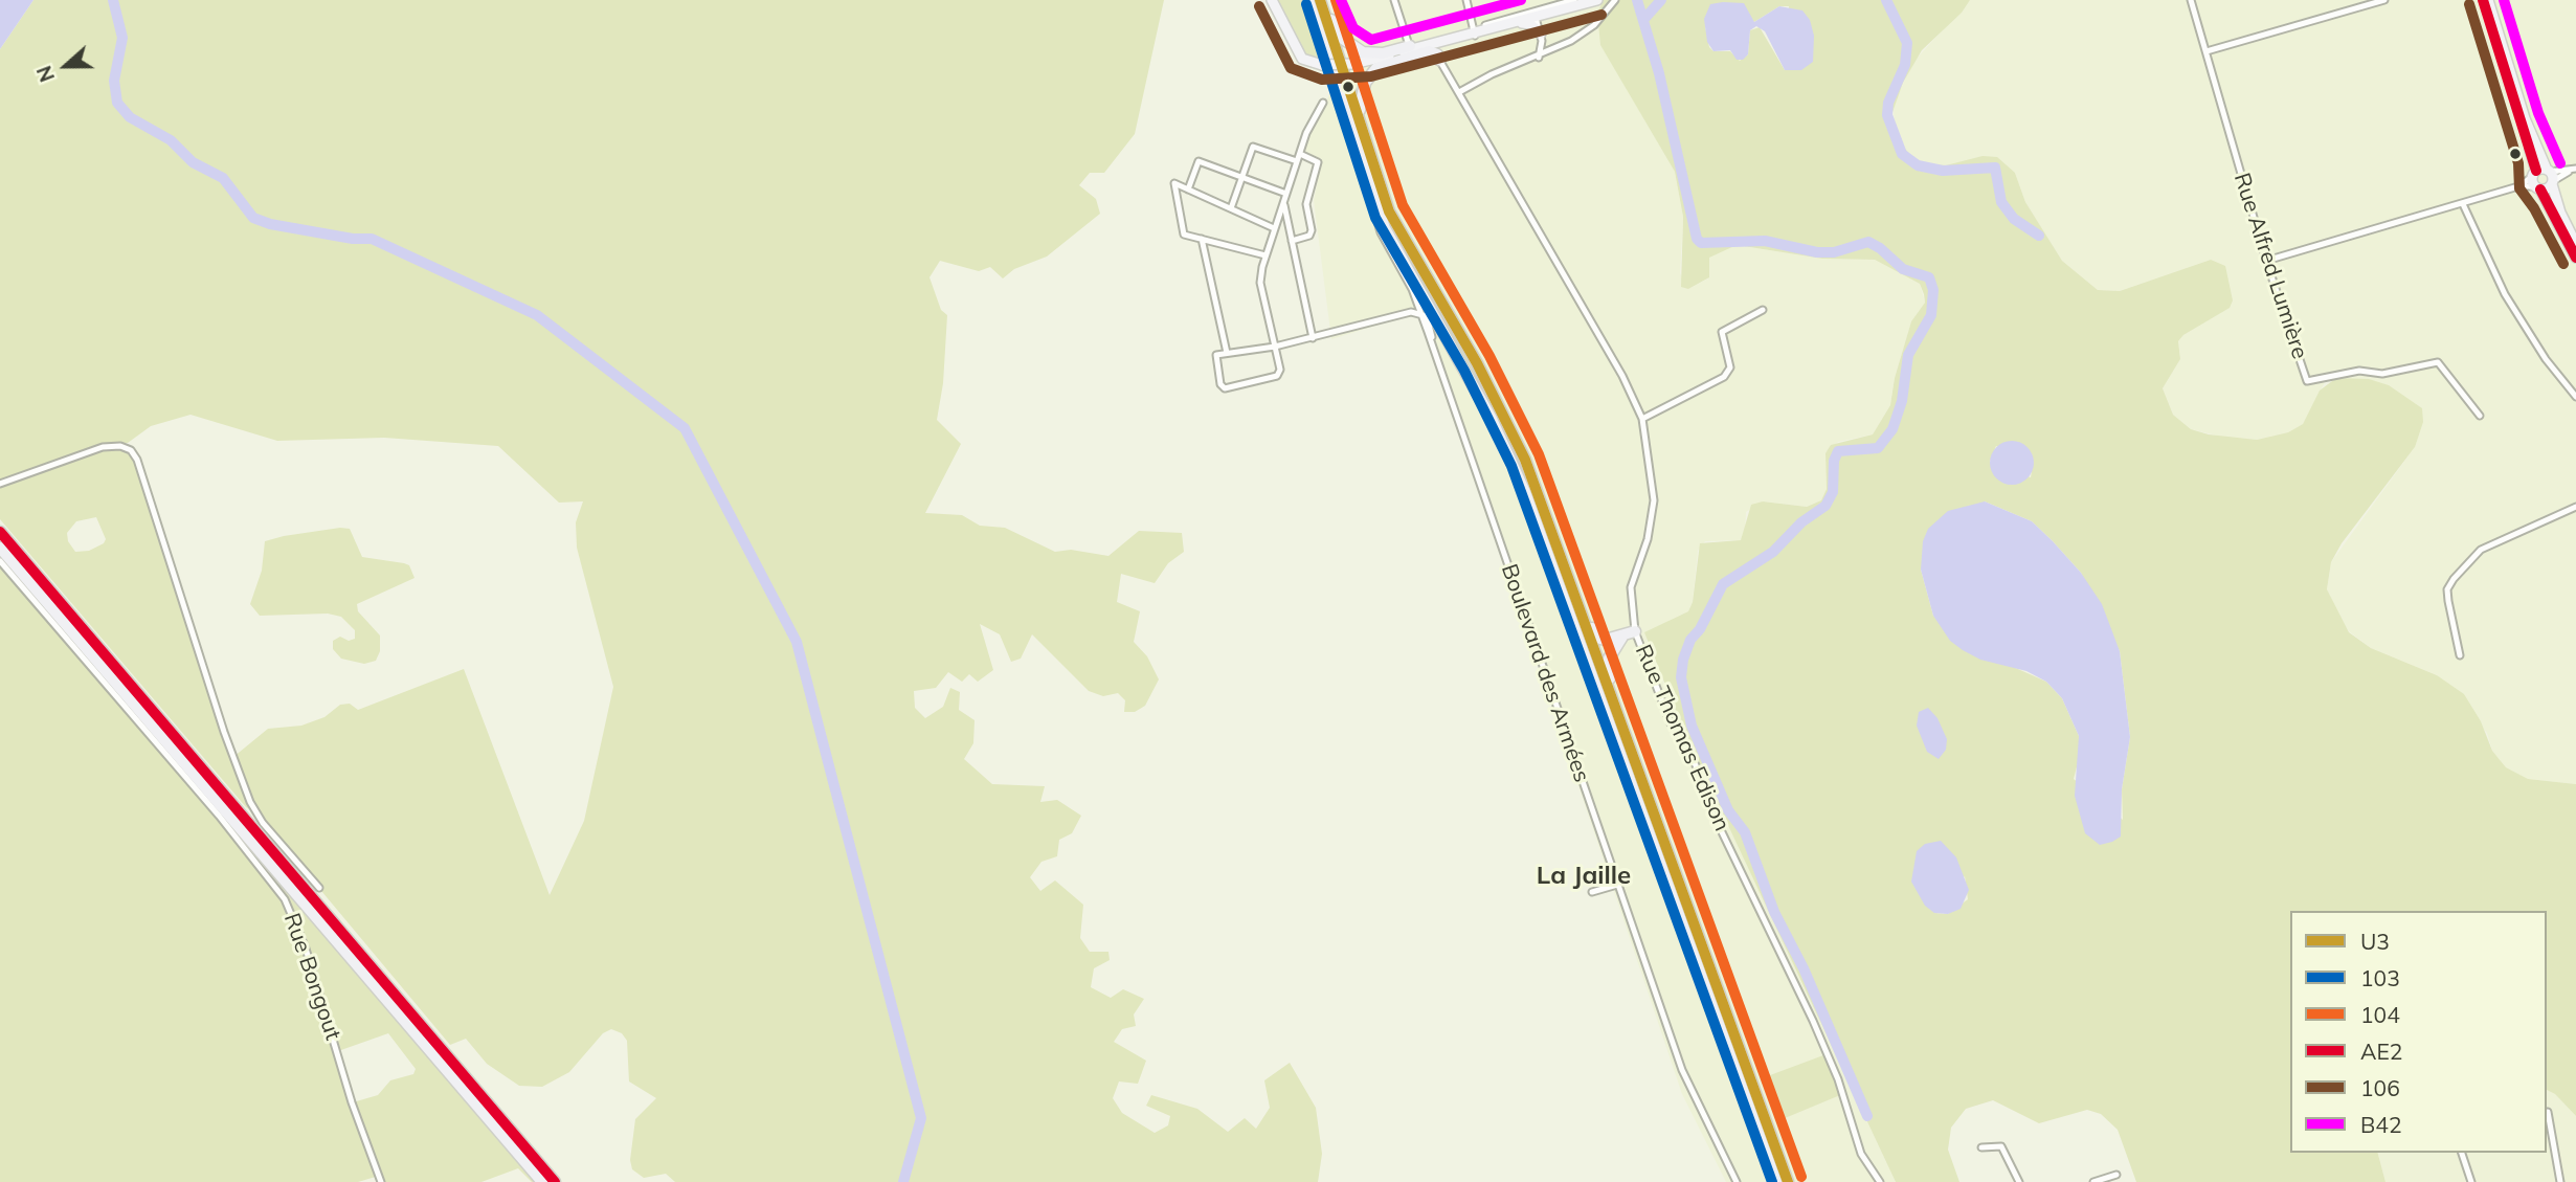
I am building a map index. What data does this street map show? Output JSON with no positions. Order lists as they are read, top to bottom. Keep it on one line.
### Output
{"streets":{"street":["Rue Alfred Lumière","Boulevard des Armées","Rue Thomas Edison","Rue Bongout"]},"districts":["La Jaille"],"lines":["transit line U3","transit line 104","transit line AE2","transit line B42","transit line 103","transit line 106"],"legend":["U3","103","104","AE2","106","B42"],"north":"left"}
